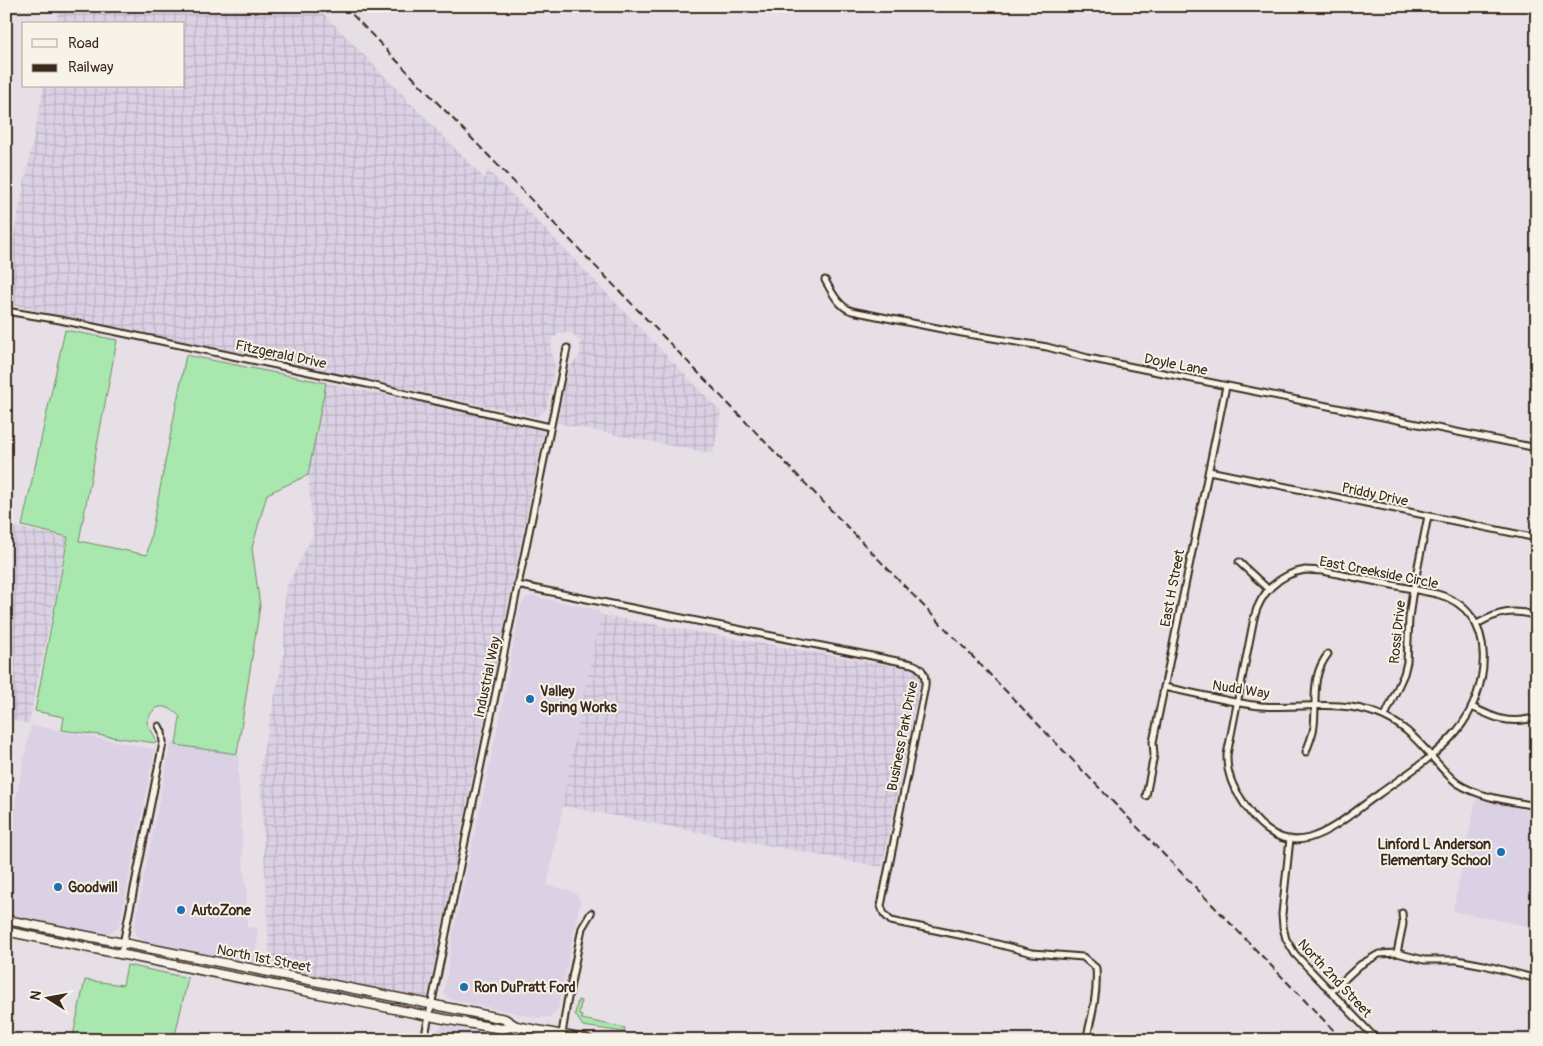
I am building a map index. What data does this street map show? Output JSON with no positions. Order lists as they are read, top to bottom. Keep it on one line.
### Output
{"streets":{"main road":["North 1st Street"],"street":["Fitzgerald Drive","Doyle Lane","Priddy Drive","East Creekside Circle","East H Street","Rossi Drive","Industrial Way","Nudd Way","Business Park Drive","North 2nd Street"]},"crossings":[["Fitzgerald Drive","Industrial Way"],["Doyle Lane","East H Street"],["Priddy Drive","East H Street"],["Priddy Drive","Rossi Drive"],["East Creekside Circle","Rossi Drive"],["East Creekside Circle","Nudd Way"],["East Creekside Circle","North 2nd Street"],["East H Street","Nudd Way"],["Rossi Drive","Nudd Way"],["Industrial Way","Business Park Drive"],["Industrial Way","North 1st Street"]],"places":["Valley Spring Works","Linford L Anderson Elementary School","Goodwill","AutoZone","Ron DuPratt Ford"],"legend":["Road","Railway"],"north":"left"}
